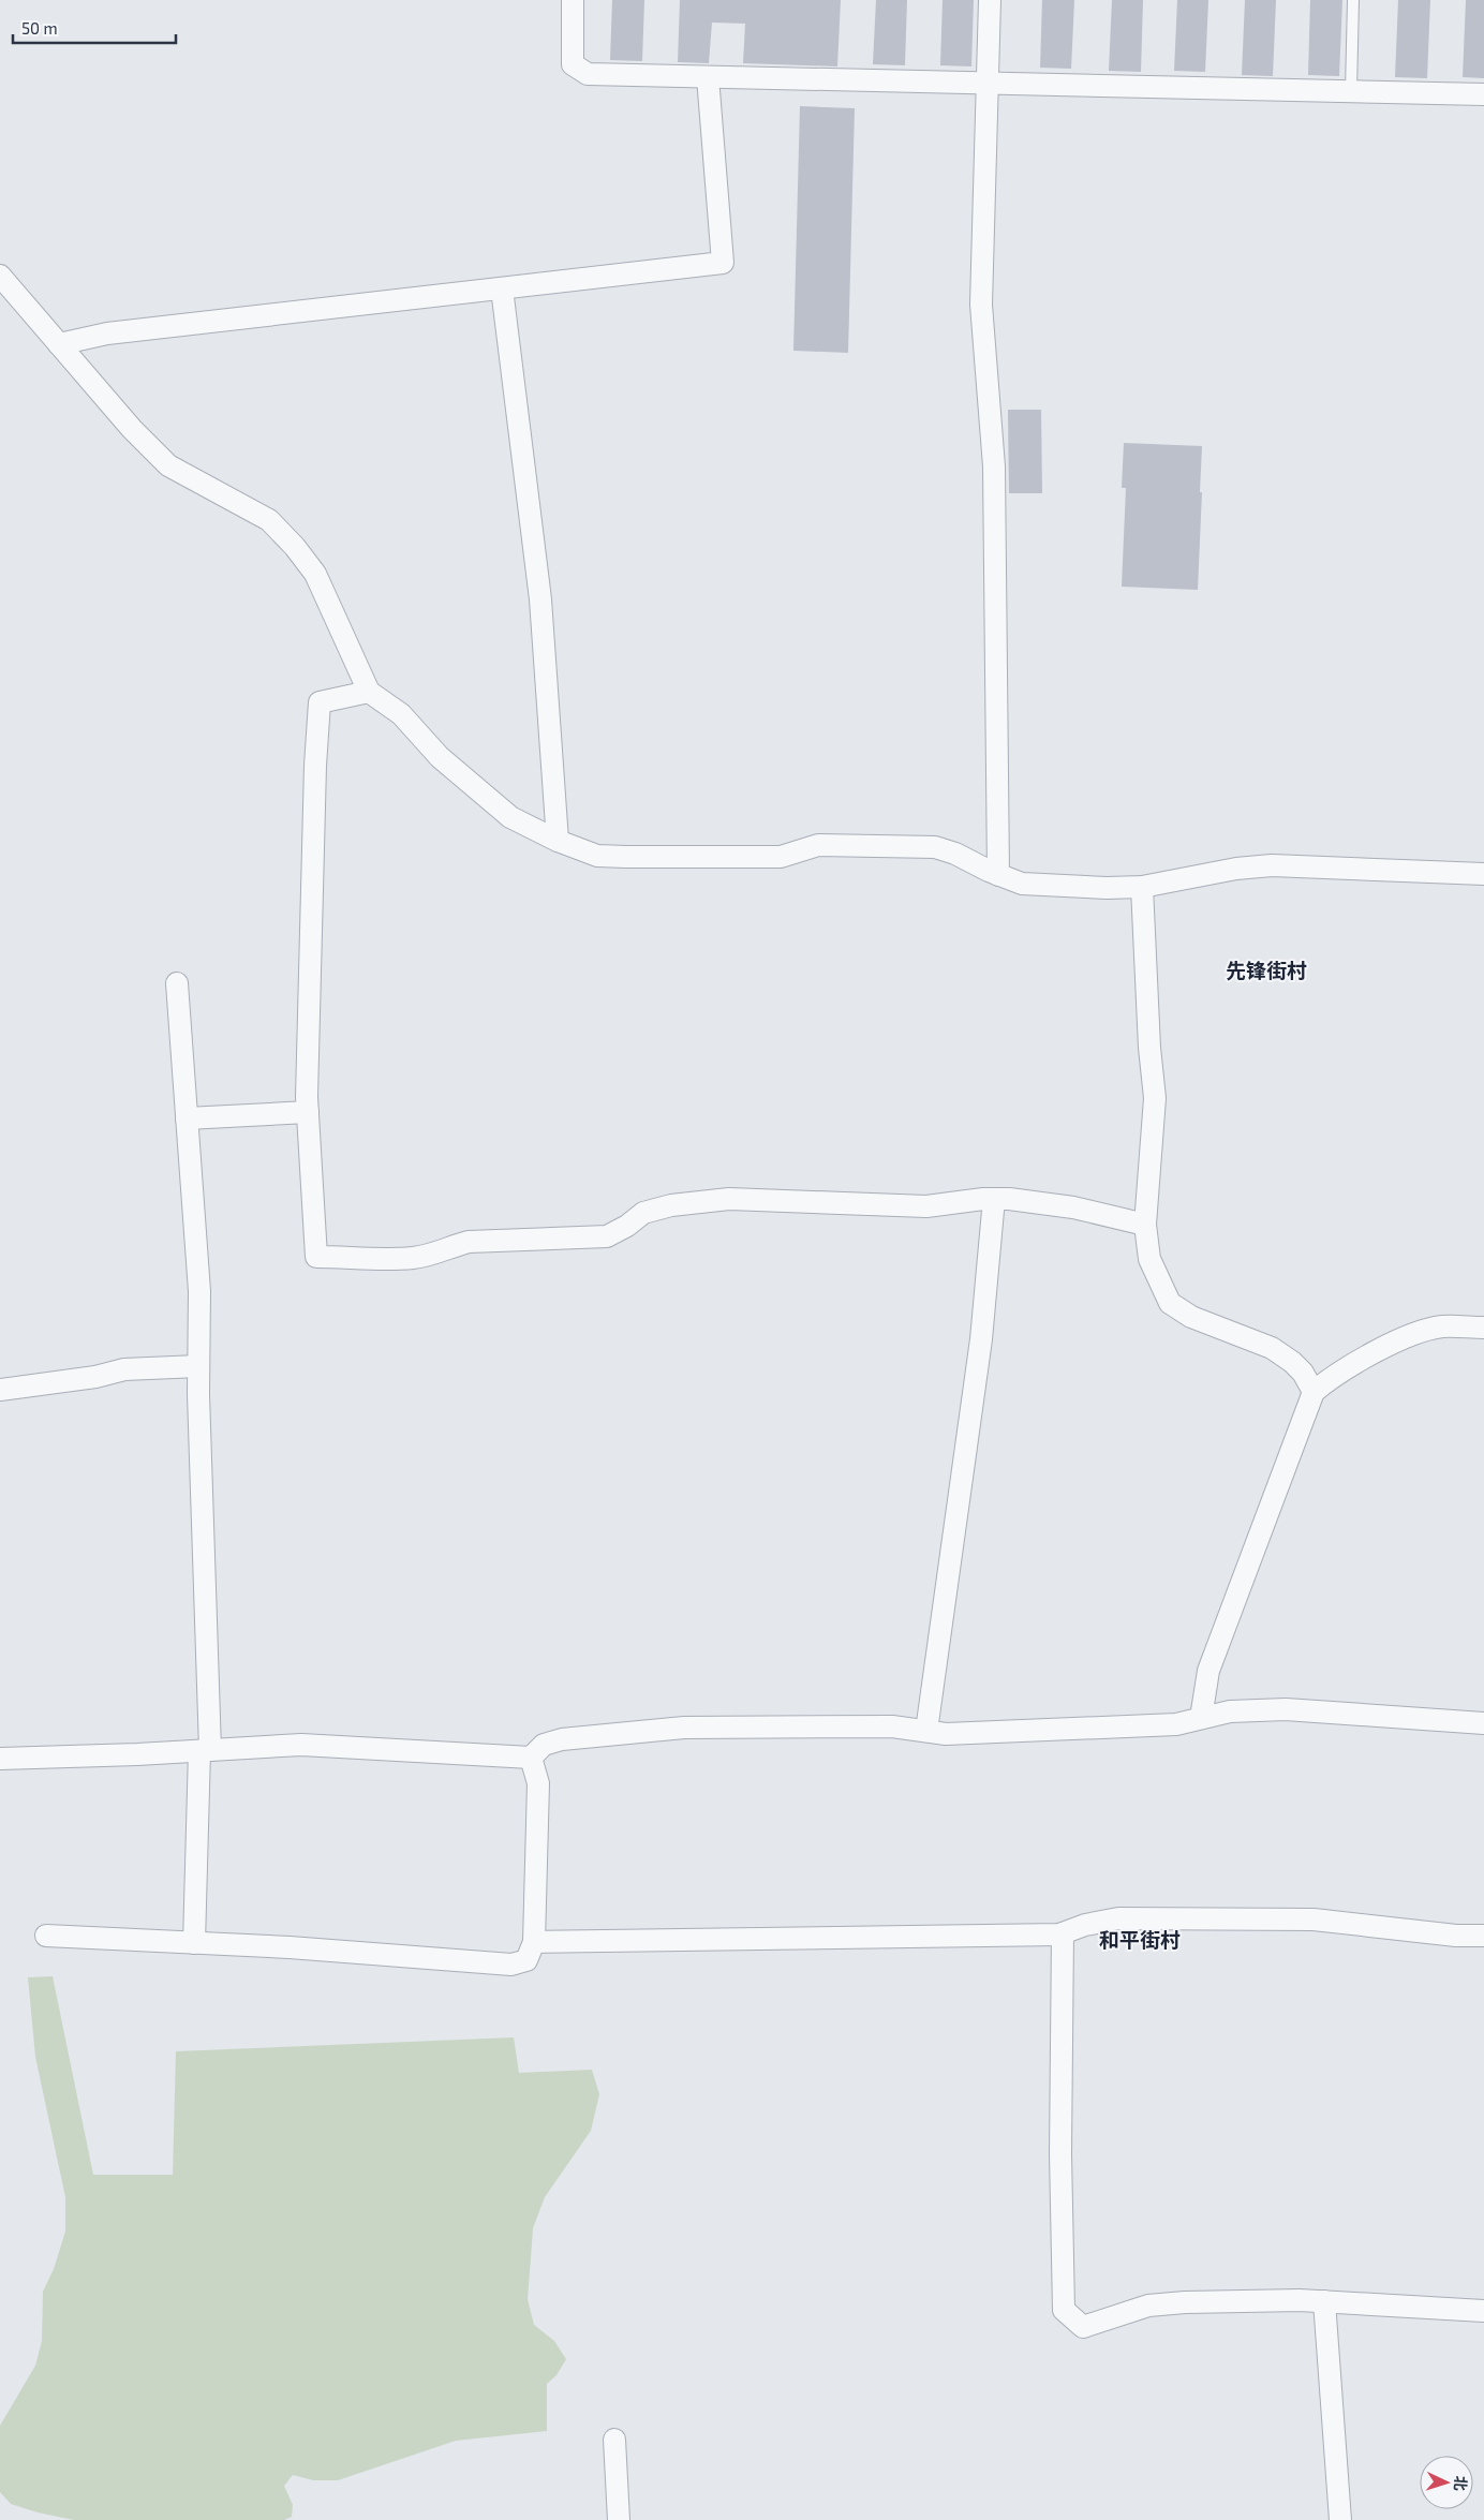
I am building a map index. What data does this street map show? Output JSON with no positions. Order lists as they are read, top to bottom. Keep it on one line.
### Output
{"districts":["先锋街村","和平街村"],"scale_bar":"50 m","north":"right"}
